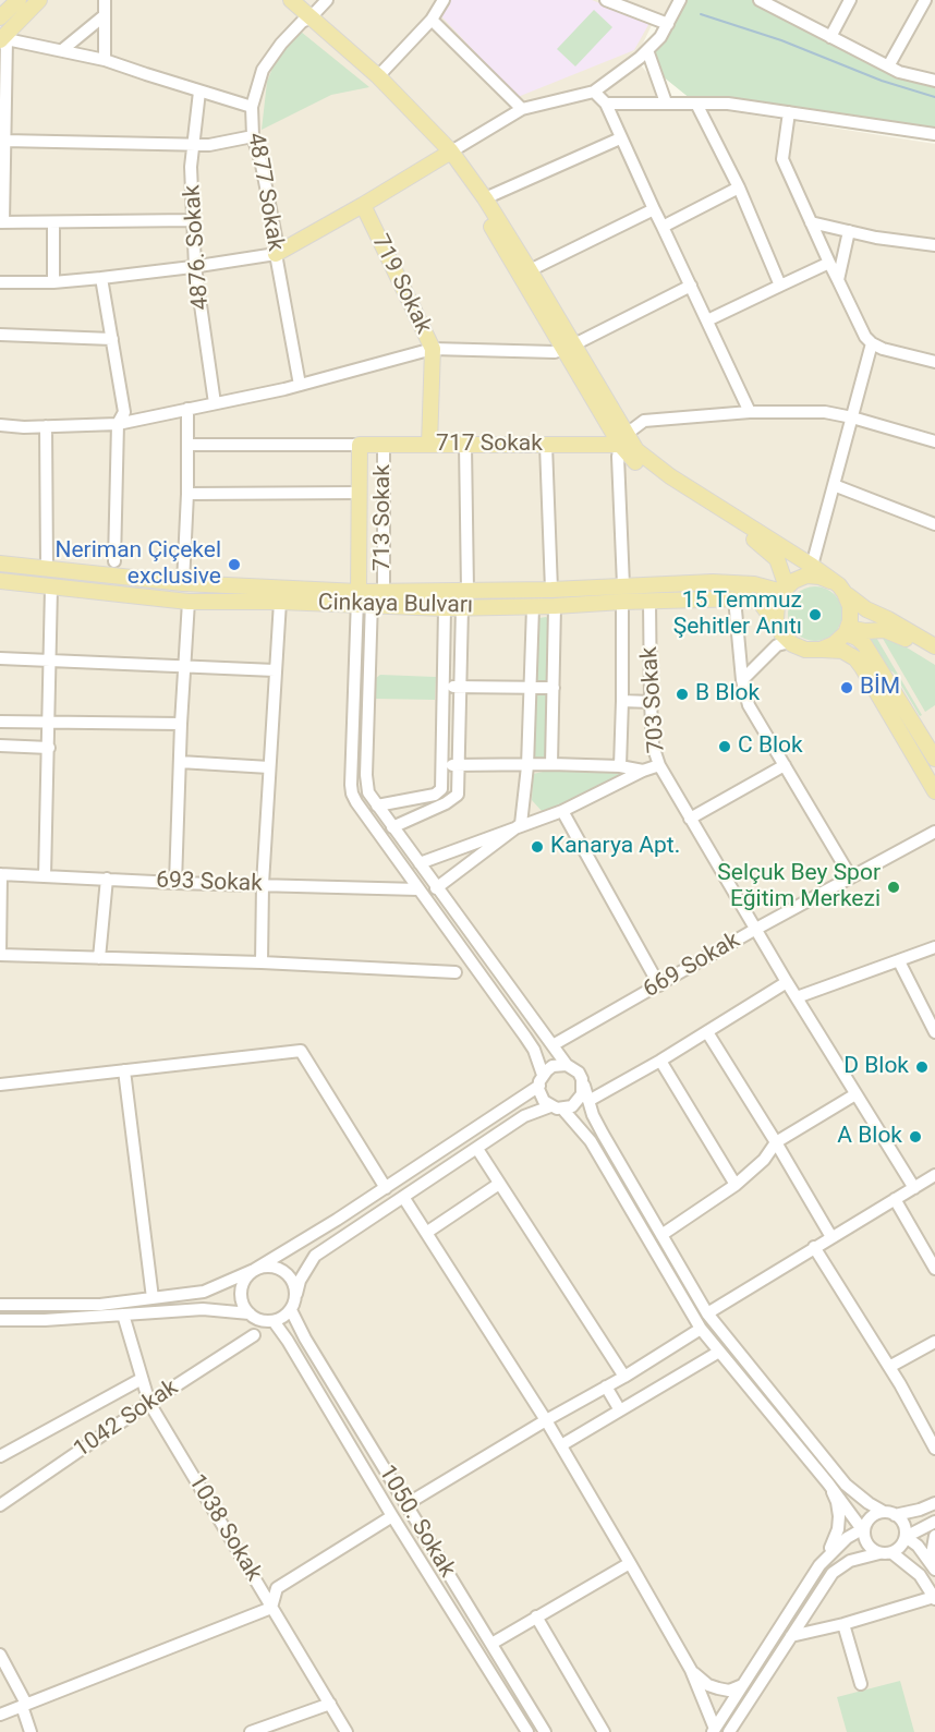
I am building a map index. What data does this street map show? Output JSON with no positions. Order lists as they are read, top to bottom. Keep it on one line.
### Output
{"streets":{"main road":["719 Sokak","717 Sokak","713 Sokak","Cinkaya Bulvarı"],"street":["4877 Sokak","4876. Sokak","703 Sokak","693 Sokak","669 Sokak","1042 Sokak","1050. Sokak","1038 Sokak"]},"crossings":[["719 Sokak","717 Sokak"],["717 Sokak","713 Sokak"],["713 Sokak","Cinkaya Bulvarı"],["Cinkaya Bulvarı","703 Sokak"],["703 Sokak","669 Sokak"],["1042 Sokak","1038 Sokak"]],"places":["Neriman Çiçekel exclusive","15 Temmuz Şehitler Anıtı","BİM","B Blok","C Blok","Kanarya Apt.","Selçuk Bey Spor Eğitim Merkezi","D Blok","A Blok"]}
